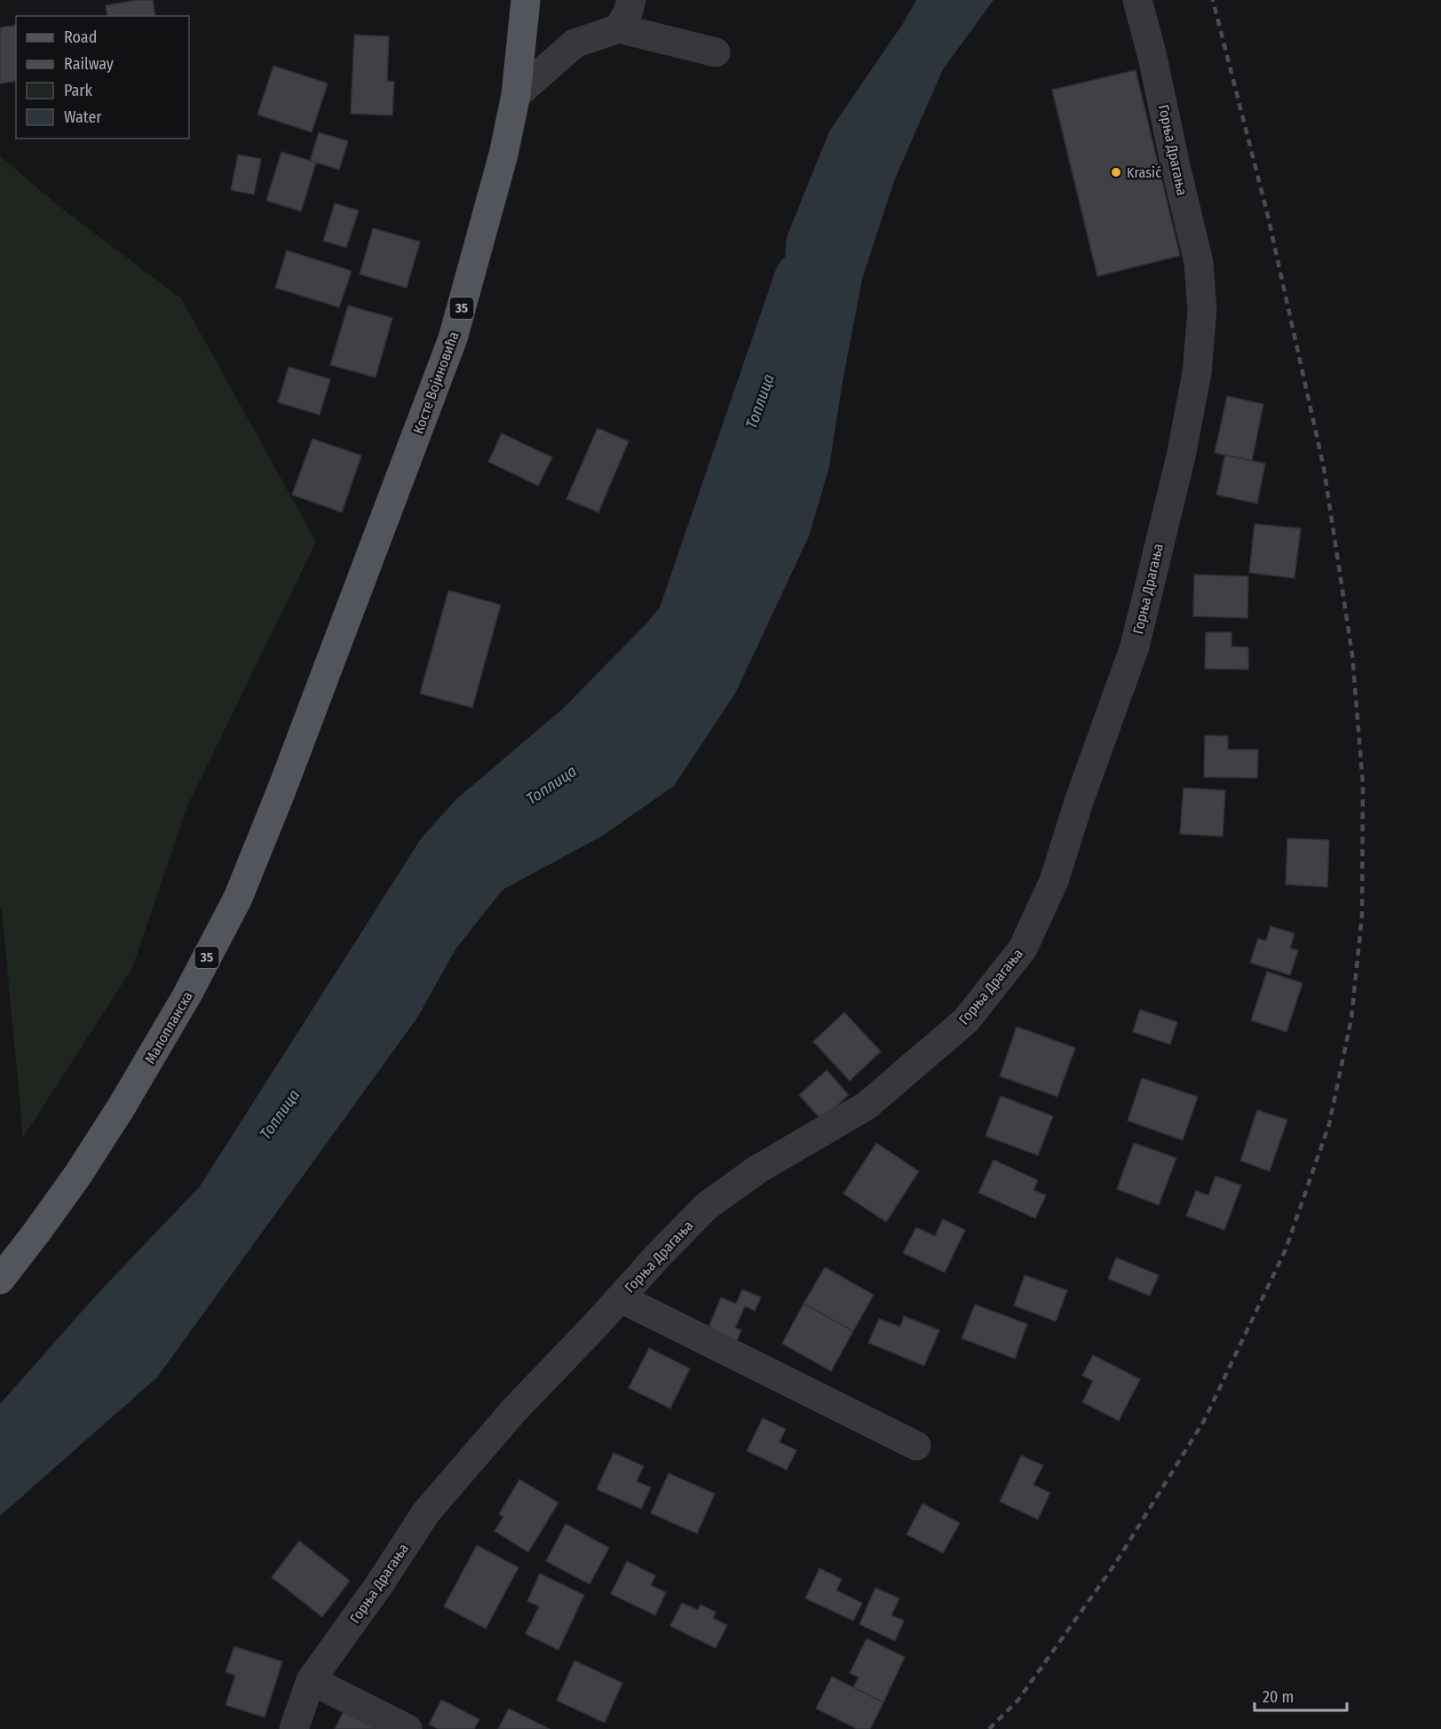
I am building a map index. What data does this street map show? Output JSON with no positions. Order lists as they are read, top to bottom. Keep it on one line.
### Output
{"streets":{"main road":["35","Косте Војиновића","Малопланска"],"street":["Горња Драгања"]},"crossings":[["Косте Војиновића","Малопланска"]],"water":["Топлица"],"places":["Krasić"],"legend":["Road","Railway","Park","Water"],"scale_bar":"20 m"}
